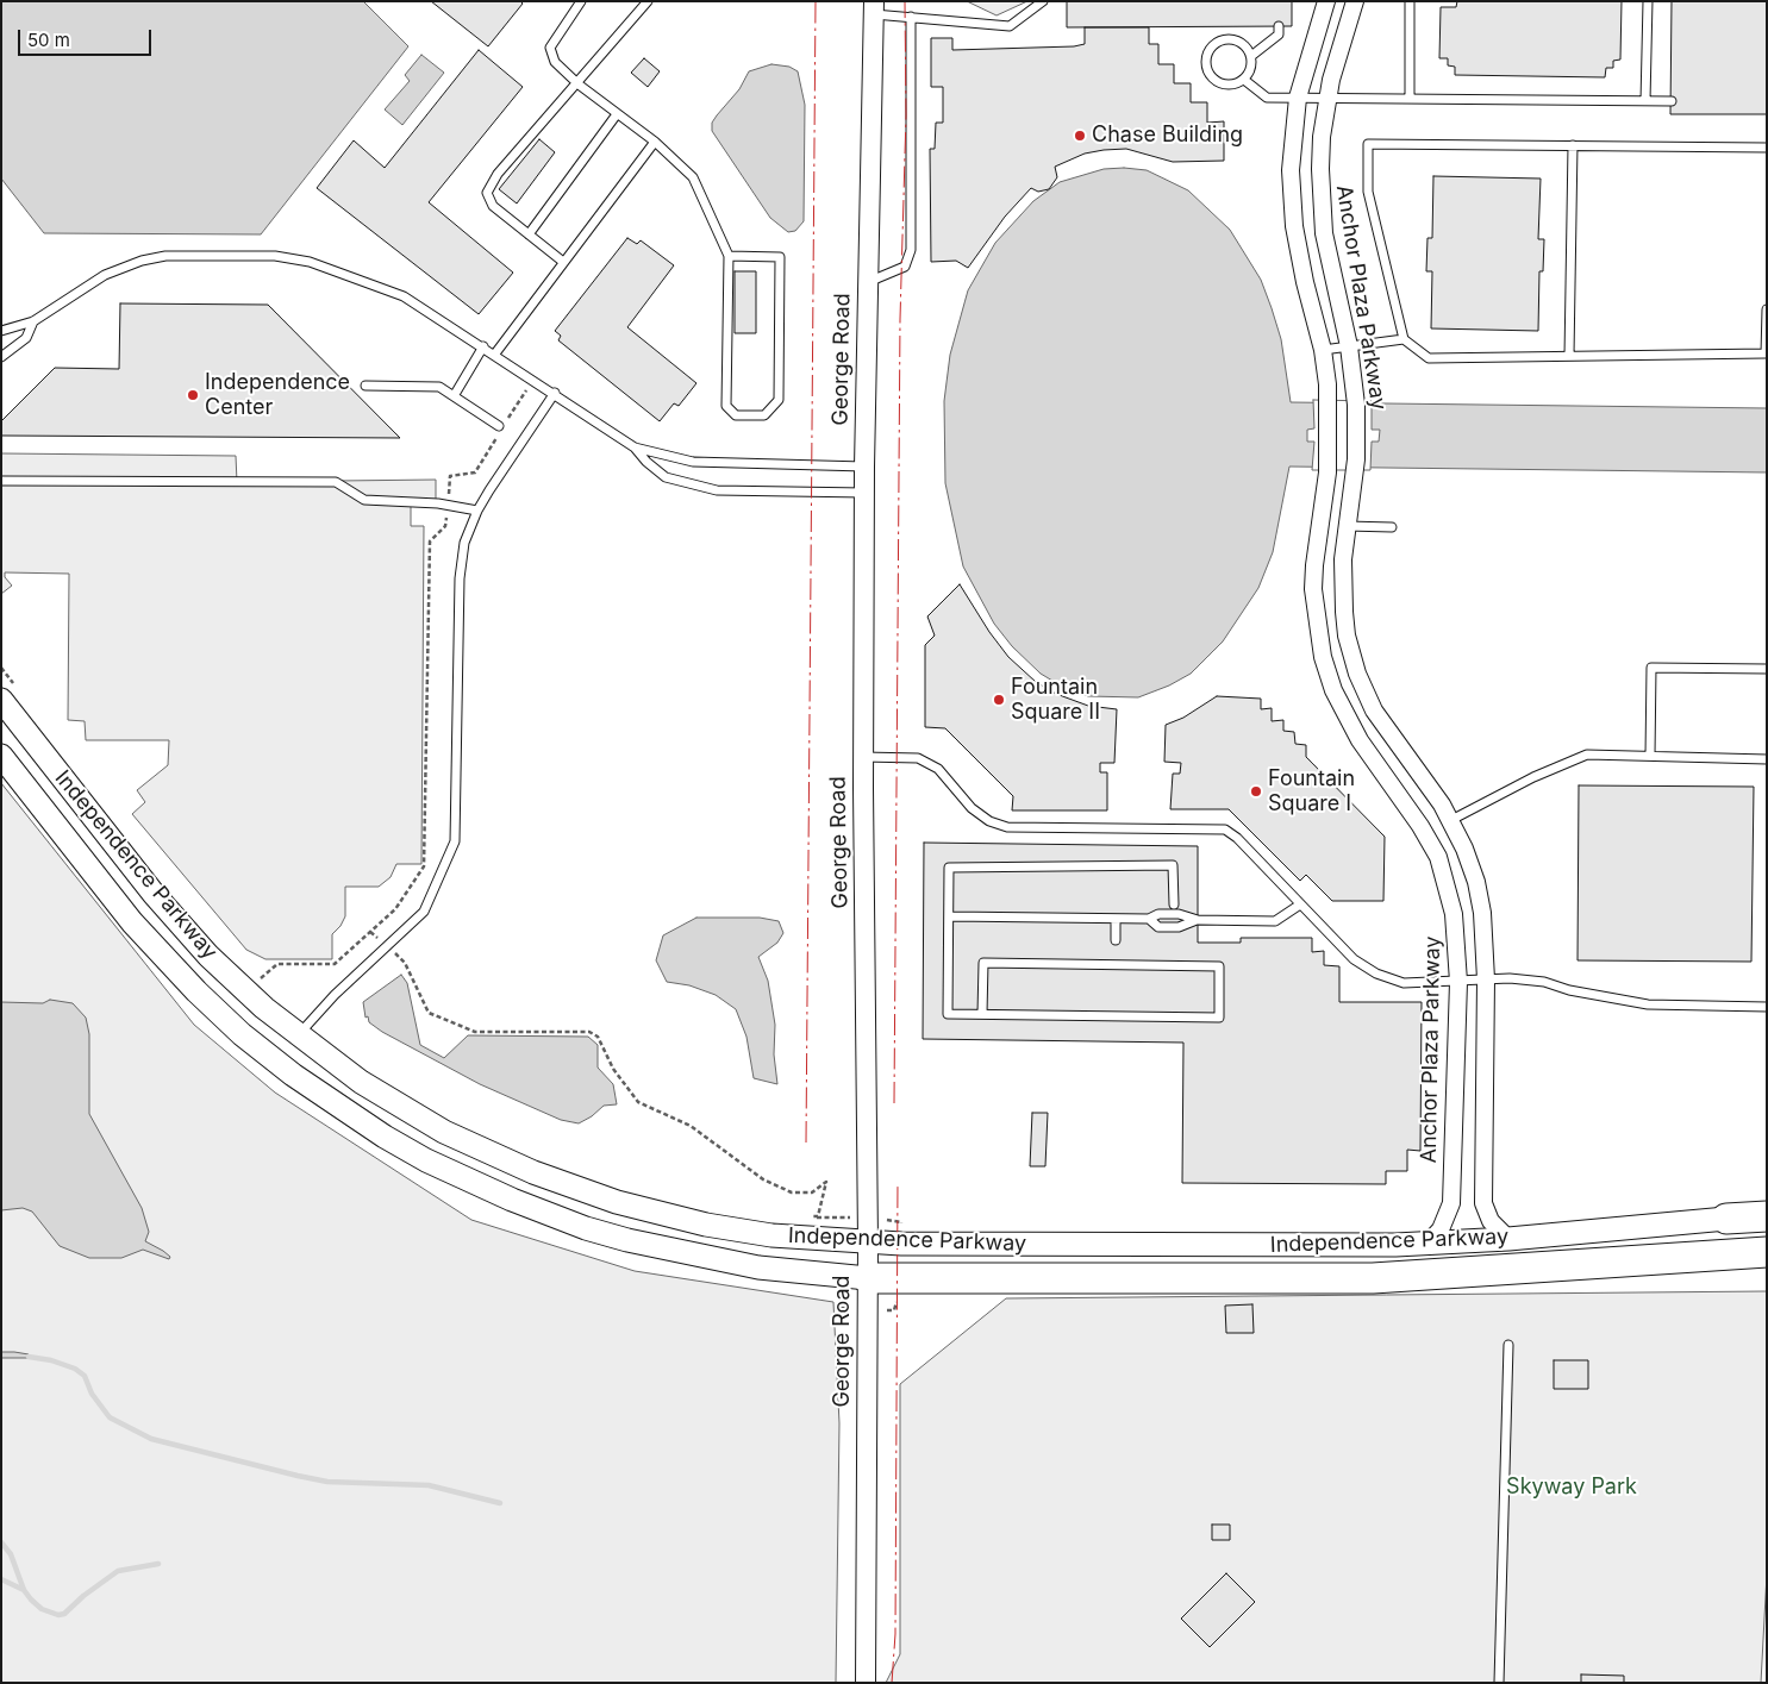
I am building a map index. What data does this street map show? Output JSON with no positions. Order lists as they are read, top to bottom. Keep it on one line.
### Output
{"streets":{"main road":["Independence Parkway"],"street":["Anchor Plaza Parkway","George Road"]},"crossings":[["Anchor Plaza Parkway","Independence Parkway"],["George Road","Independence Parkway"]],"parks":["Skyway Park"],"places":["Chase Building","Independence Center","Fountain Square II","Fountain Square I"],"scale_bar":"50 m"}
